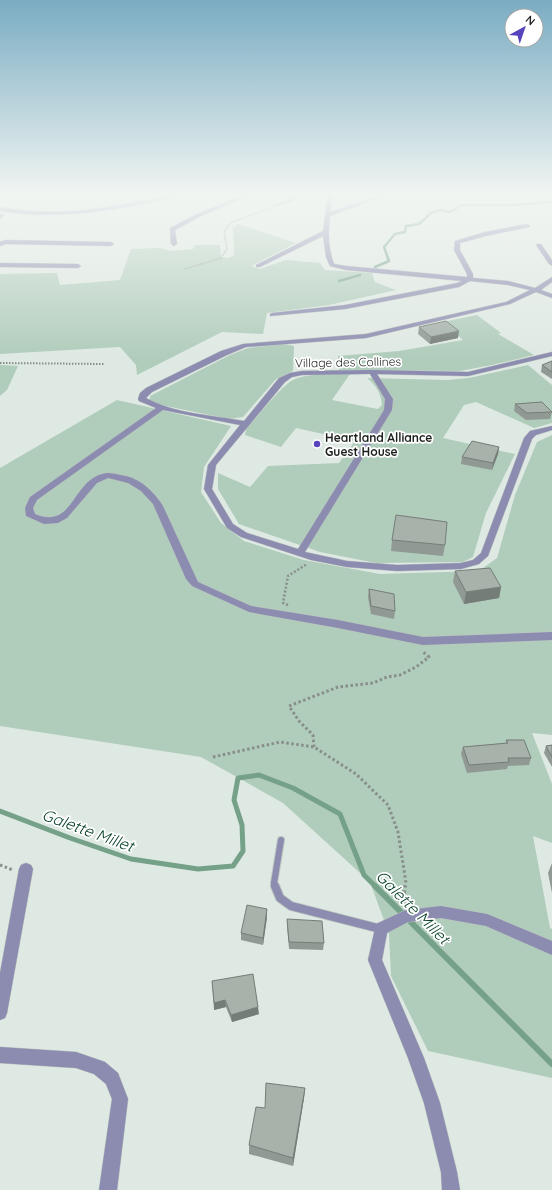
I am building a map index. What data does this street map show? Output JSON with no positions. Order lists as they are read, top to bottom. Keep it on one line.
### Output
{"streets":{"street":["Village des Collines"]},"water":["Galette Millet"],"places":["Heartland Alliance Guest House"],"north":"top right"}
